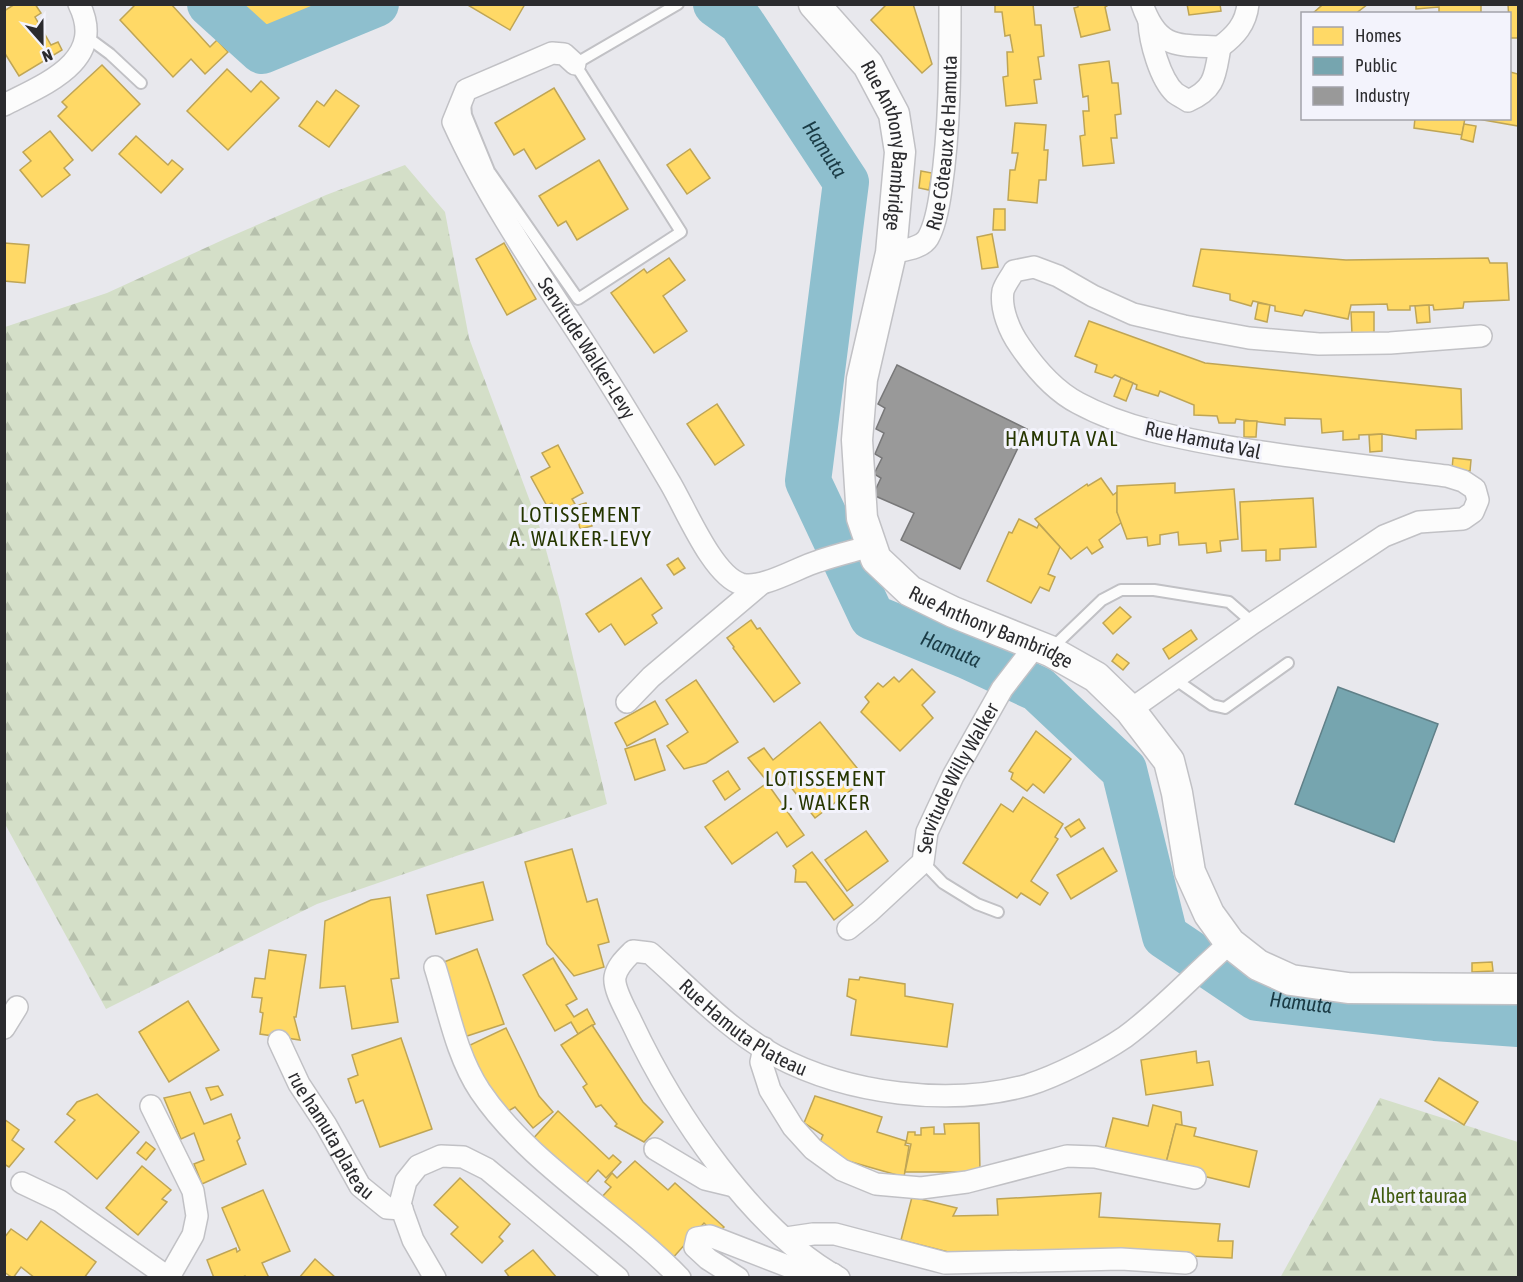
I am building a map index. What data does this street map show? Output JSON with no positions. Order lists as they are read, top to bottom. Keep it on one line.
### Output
{"streets":{"main road":["Rue Anthony Bambridge"],"street":["Rue Côteaux de Hamuta","Servitude Walker-Levy","Rue Hamuta Val","Servitude Willy Walker","Rue Hamuta Plateau","rue hamuta plateau"]},"crossings":[["Rue Côteaux de Hamuta","Rue Anthony Bambridge"],["Rue Anthony Bambridge","Rue Hamuta Val"],["Rue Anthony Bambridge","Servitude Willy Walker"],["Rue Anthony Bambridge","Rue Hamuta Plateau"],["Rue Hamuta Plateau","rue hamuta plateau"]],"districts":["HAMUTA VAL","LOTISSEMENT A. WALKER-LEVY","LOTISSEMENT J. WALKER"],"water":["Hamuta"],"parks":["Albert tauraa"],"legend":["Homes","Public","Industry"],"north":"bottom"}
